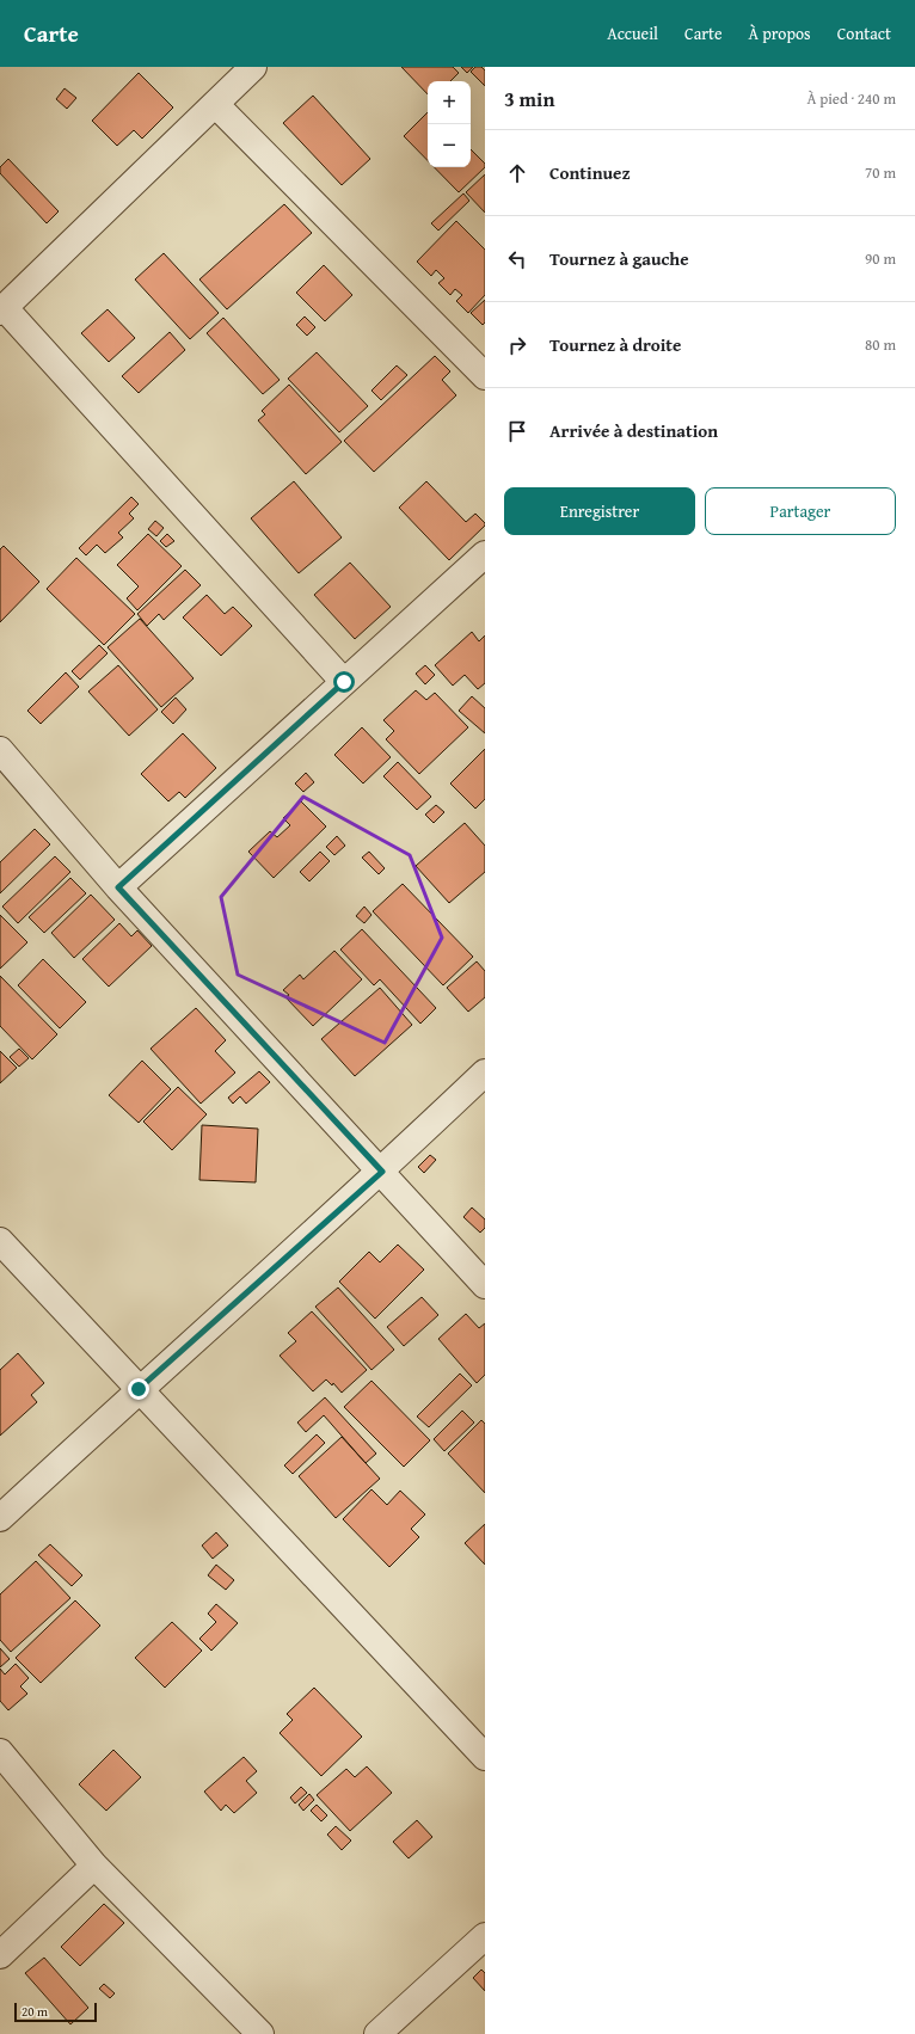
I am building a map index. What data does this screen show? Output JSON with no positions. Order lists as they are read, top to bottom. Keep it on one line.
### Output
{"scale_bar":"20 m","page":{"header":"Carte","nav":["Accueil","Carte","À propos","Contact"],"heading":["3 min","À pied · 240 m"],"map_buttons":["+","−"],"list":[["Continuez","70 m"],["Tournez à gauche","90 m"],["Tournez à droite","80 m"],"Arrivée à destination"],"buttons":["Enregistrer","Partager"],"scale":"20 m"}}
